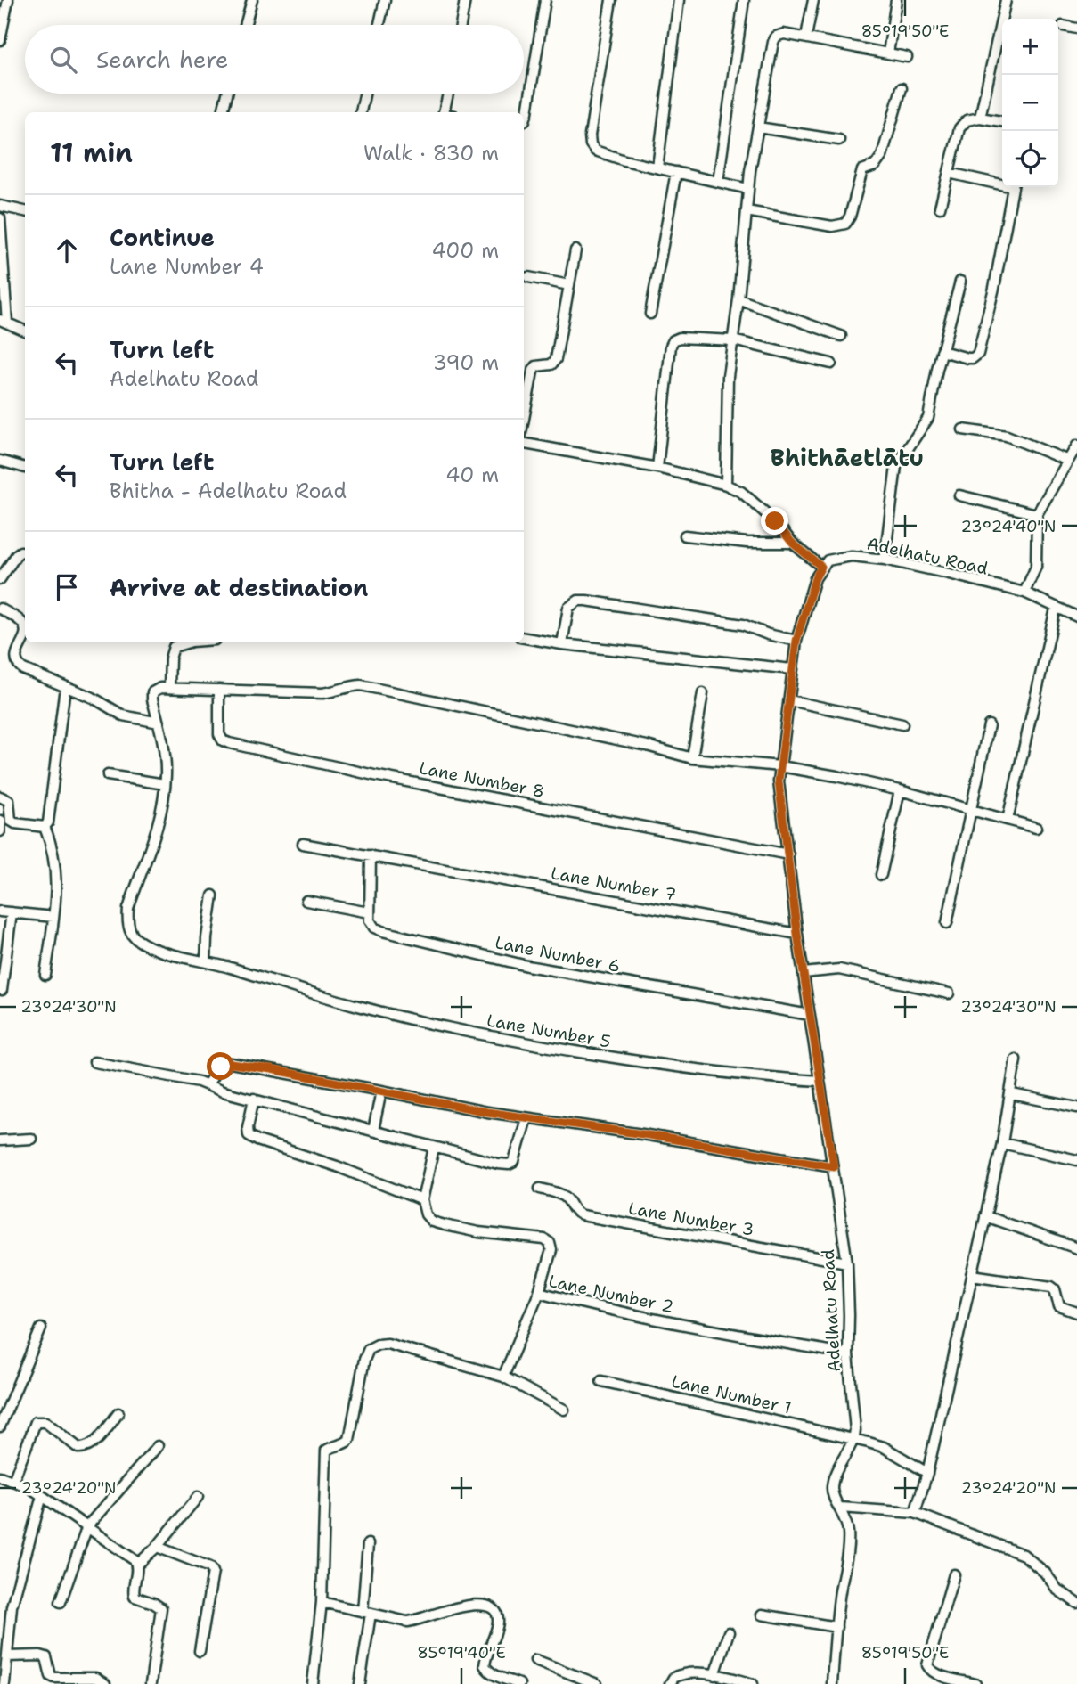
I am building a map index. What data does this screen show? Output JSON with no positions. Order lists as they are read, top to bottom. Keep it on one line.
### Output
{"streets":{"street":["Adelhatu Road","Lane Number 8","Lane Number 7","Lane Number 6","Lane Number 5","Lane Number 3","Lane Number 2","Lane Number 1"]},"crossings":[["Adelhatu Road","Lane Number 8"],["Adelhatu Road","Lane Number 7"],["Adelhatu Road","Lane Number 6"],["Adelhatu Road","Lane Number 5"],["Adelhatu Road","Lane Number 3"],["Adelhatu Road","Lane Number 2"],["Adelhatu Road","Lane Number 1"]],"districts":["Bhithāetlātu"],"page":{"map_buttons":["+","−"],"search":"Search here","heading":["11 min","Walk · 830 m"],"list":[["Continue","Lane Number 4","400 m"],["Turn left","Adelhatu Road","390 m"],["Turn left","Bhitha - Adelhatu Road","40 m"],"Arrive at destination"]},"coordinates":["85°19'50\"E","23°24'40\"N","23°24'30\"N","23°24'20\"N","85°19'40\"E"]}
